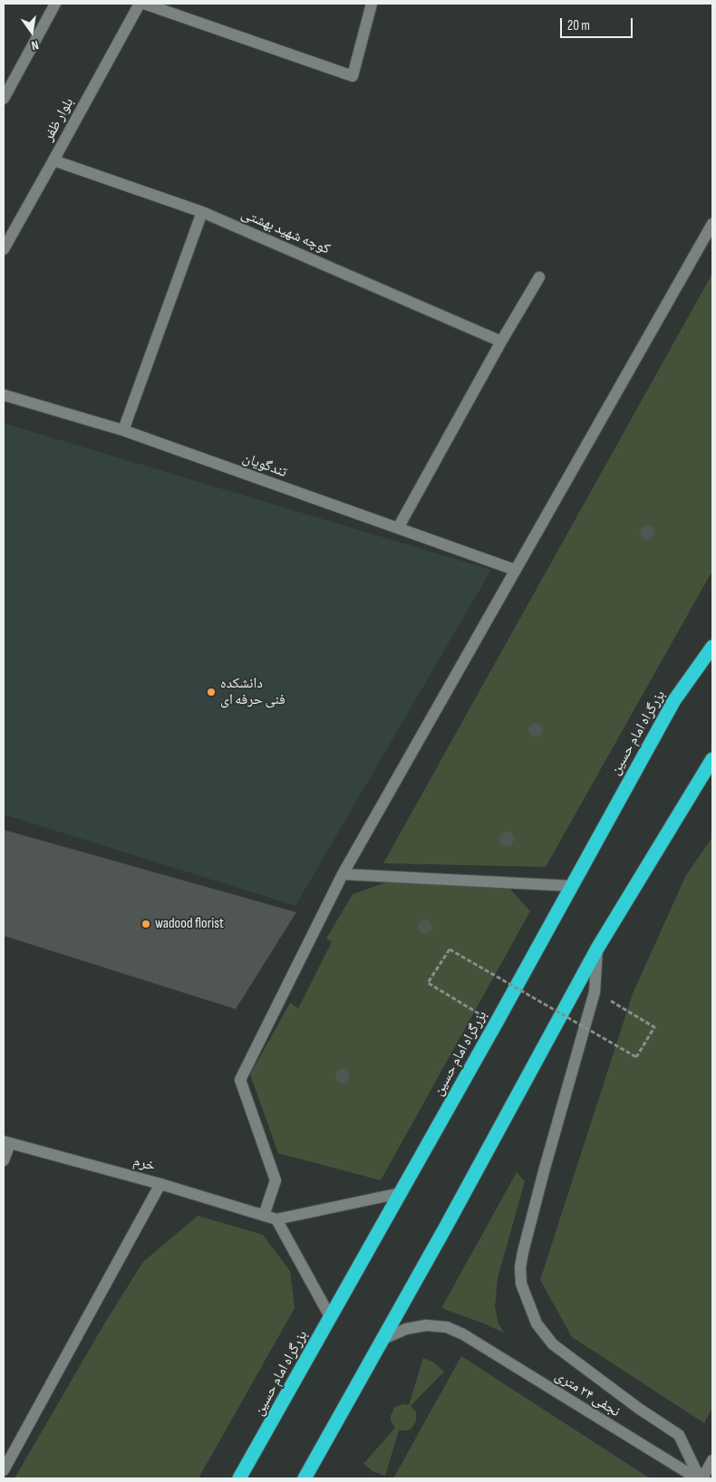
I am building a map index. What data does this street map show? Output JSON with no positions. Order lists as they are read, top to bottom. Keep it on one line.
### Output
{"streets":{"highway":["بزرگراه امام حسین"],"street":["بلوار ظفر","کوچه شهید بهشتی","تندگویان","خرم","نجفی ۲۴ متری"]},"crossings":[["بلوار ظفر","کوچه شهید بهشتی"]],"places":["دانشکده فنی حرفه ای","wadood florist"],"scale_bar":"20 m","north":"bottom"}
